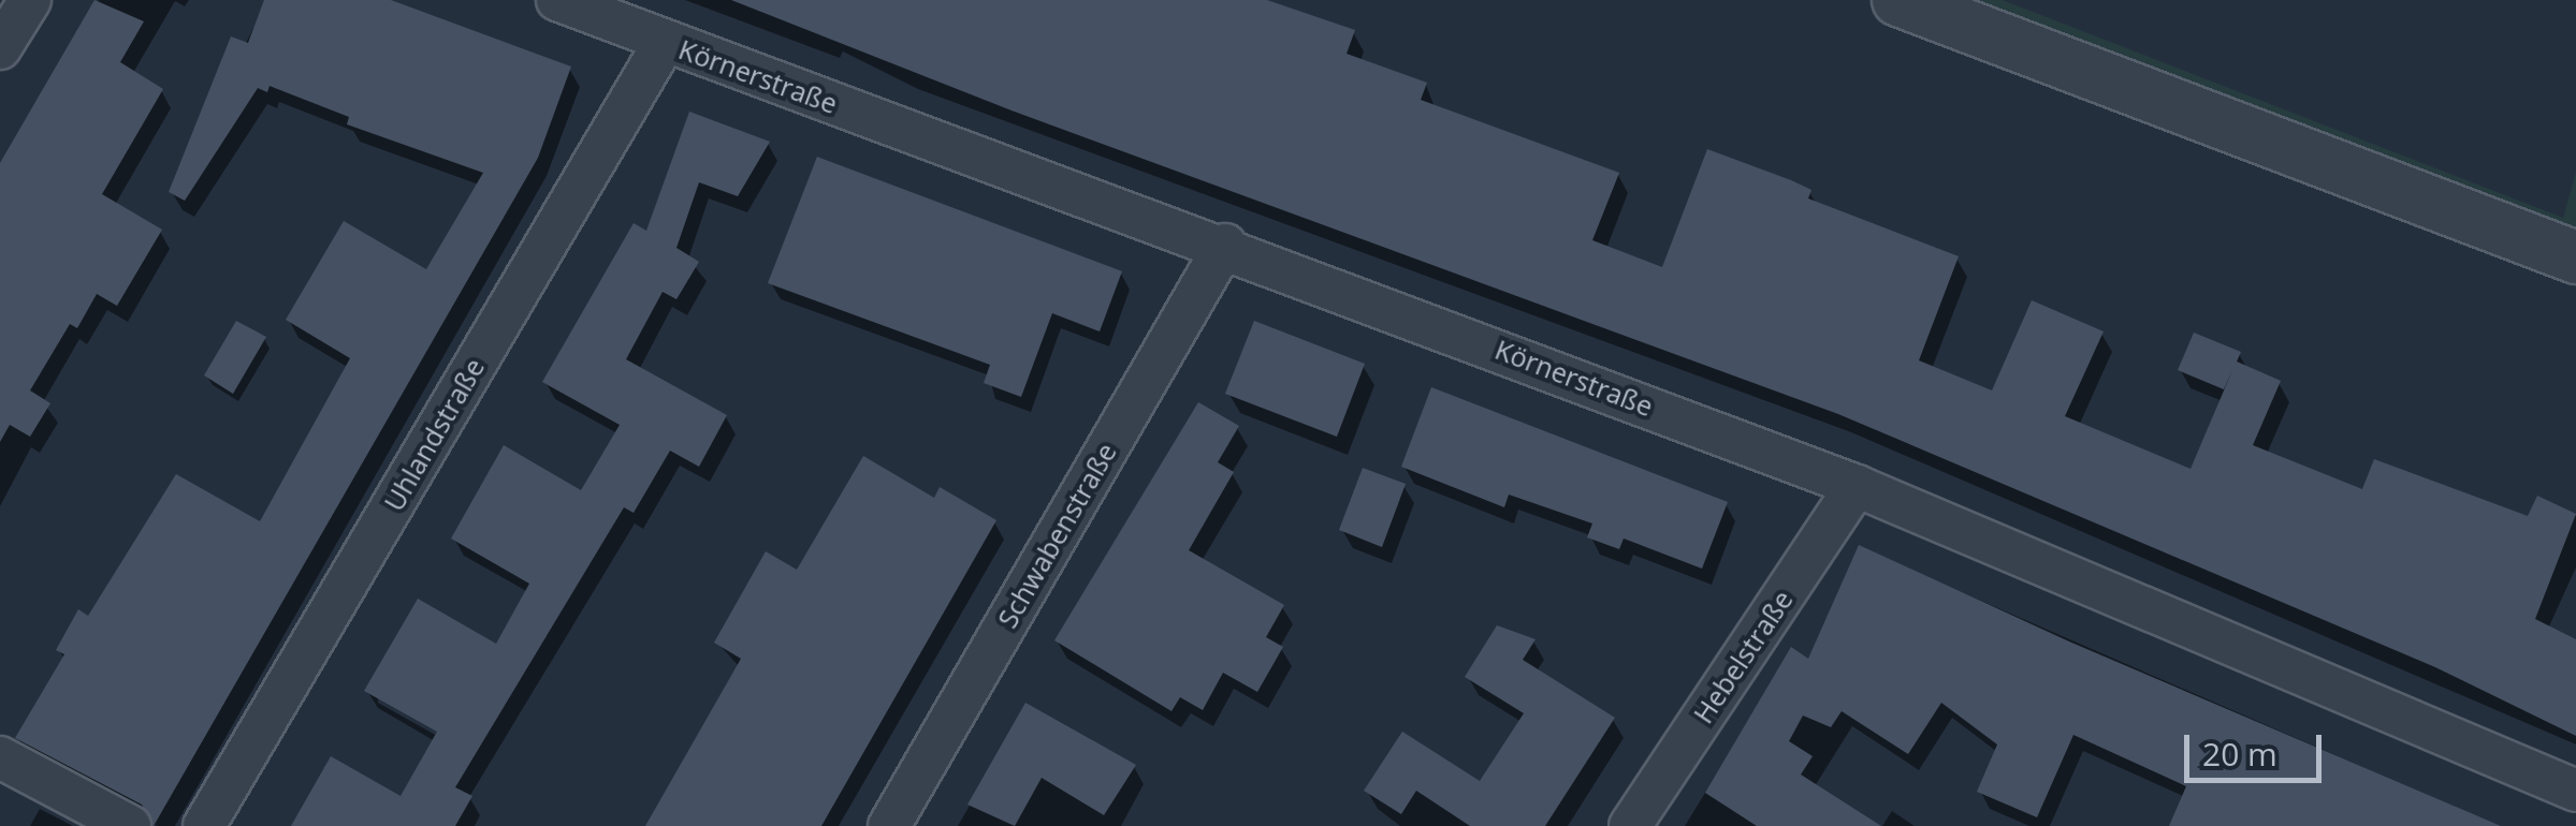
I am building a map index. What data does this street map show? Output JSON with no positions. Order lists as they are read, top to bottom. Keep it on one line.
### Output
{"streets":{"street":["Körnerstraße","Uhlandstraße","Schwabenstraße","Hebelstraße"]},"crossings":[["Körnerstraße","Uhlandstraße"],["Körnerstraße","Schwabenstraße"],["Körnerstraße","Hebelstraße"]],"scale_bar":"20 m"}
